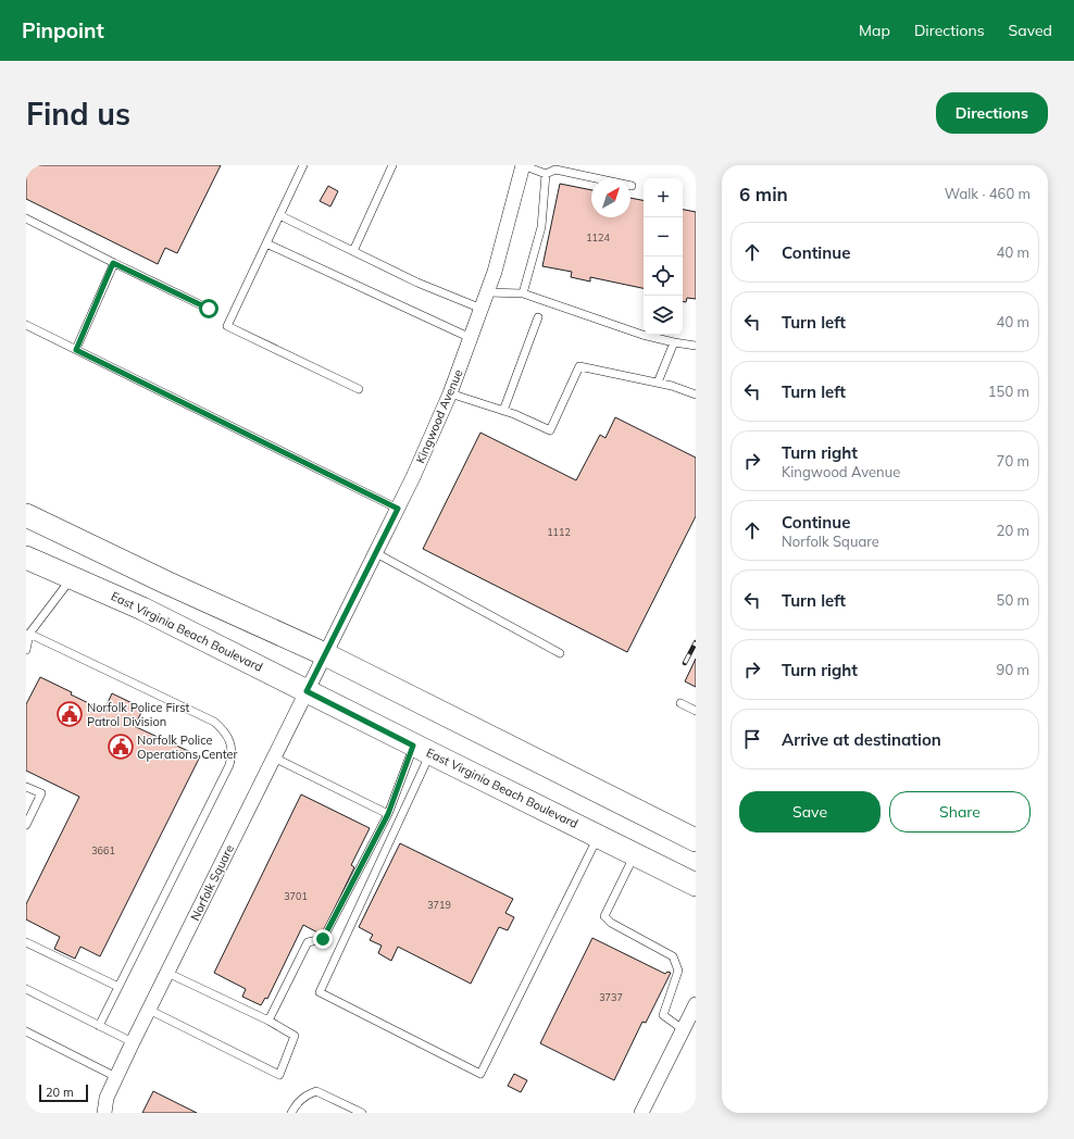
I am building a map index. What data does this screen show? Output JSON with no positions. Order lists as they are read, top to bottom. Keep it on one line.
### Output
{"streets":{"main road":["East Virginia Beach Boulevard"],"street":["Kingwood Avenue","Norfolk Square"]},"crossings":[["Kingwood Avenue","Norfolk Square"],["East Virginia Beach Boulevard","Norfolk Square"]],"places":{"public building":["Norfolk Police First Patrol Division","Norfolk Police Operations Center"]},"house_numbers":["1124","1112","3661","3701","3719","3737"],"scale_bar":"20 m","north":"top right","page":{"header":"Pinpoint","nav":["Map","Directions","Saved"],"buttons":["Directions",["Save","Share"]],"title":"Find us","heading":["6 min","Walk · 460 m"],"map_buttons":["+","−"],"list":[["Continue","40 m"],["Turn left","40 m"],["Turn left","150 m"],["Turn right","Kingwood Avenue","70 m"],["Continue","Norfolk Square","20 m"],["Turn left","50 m"],["Turn right","90 m"],"Arrive at destination"],"scale":"20 m"}}
